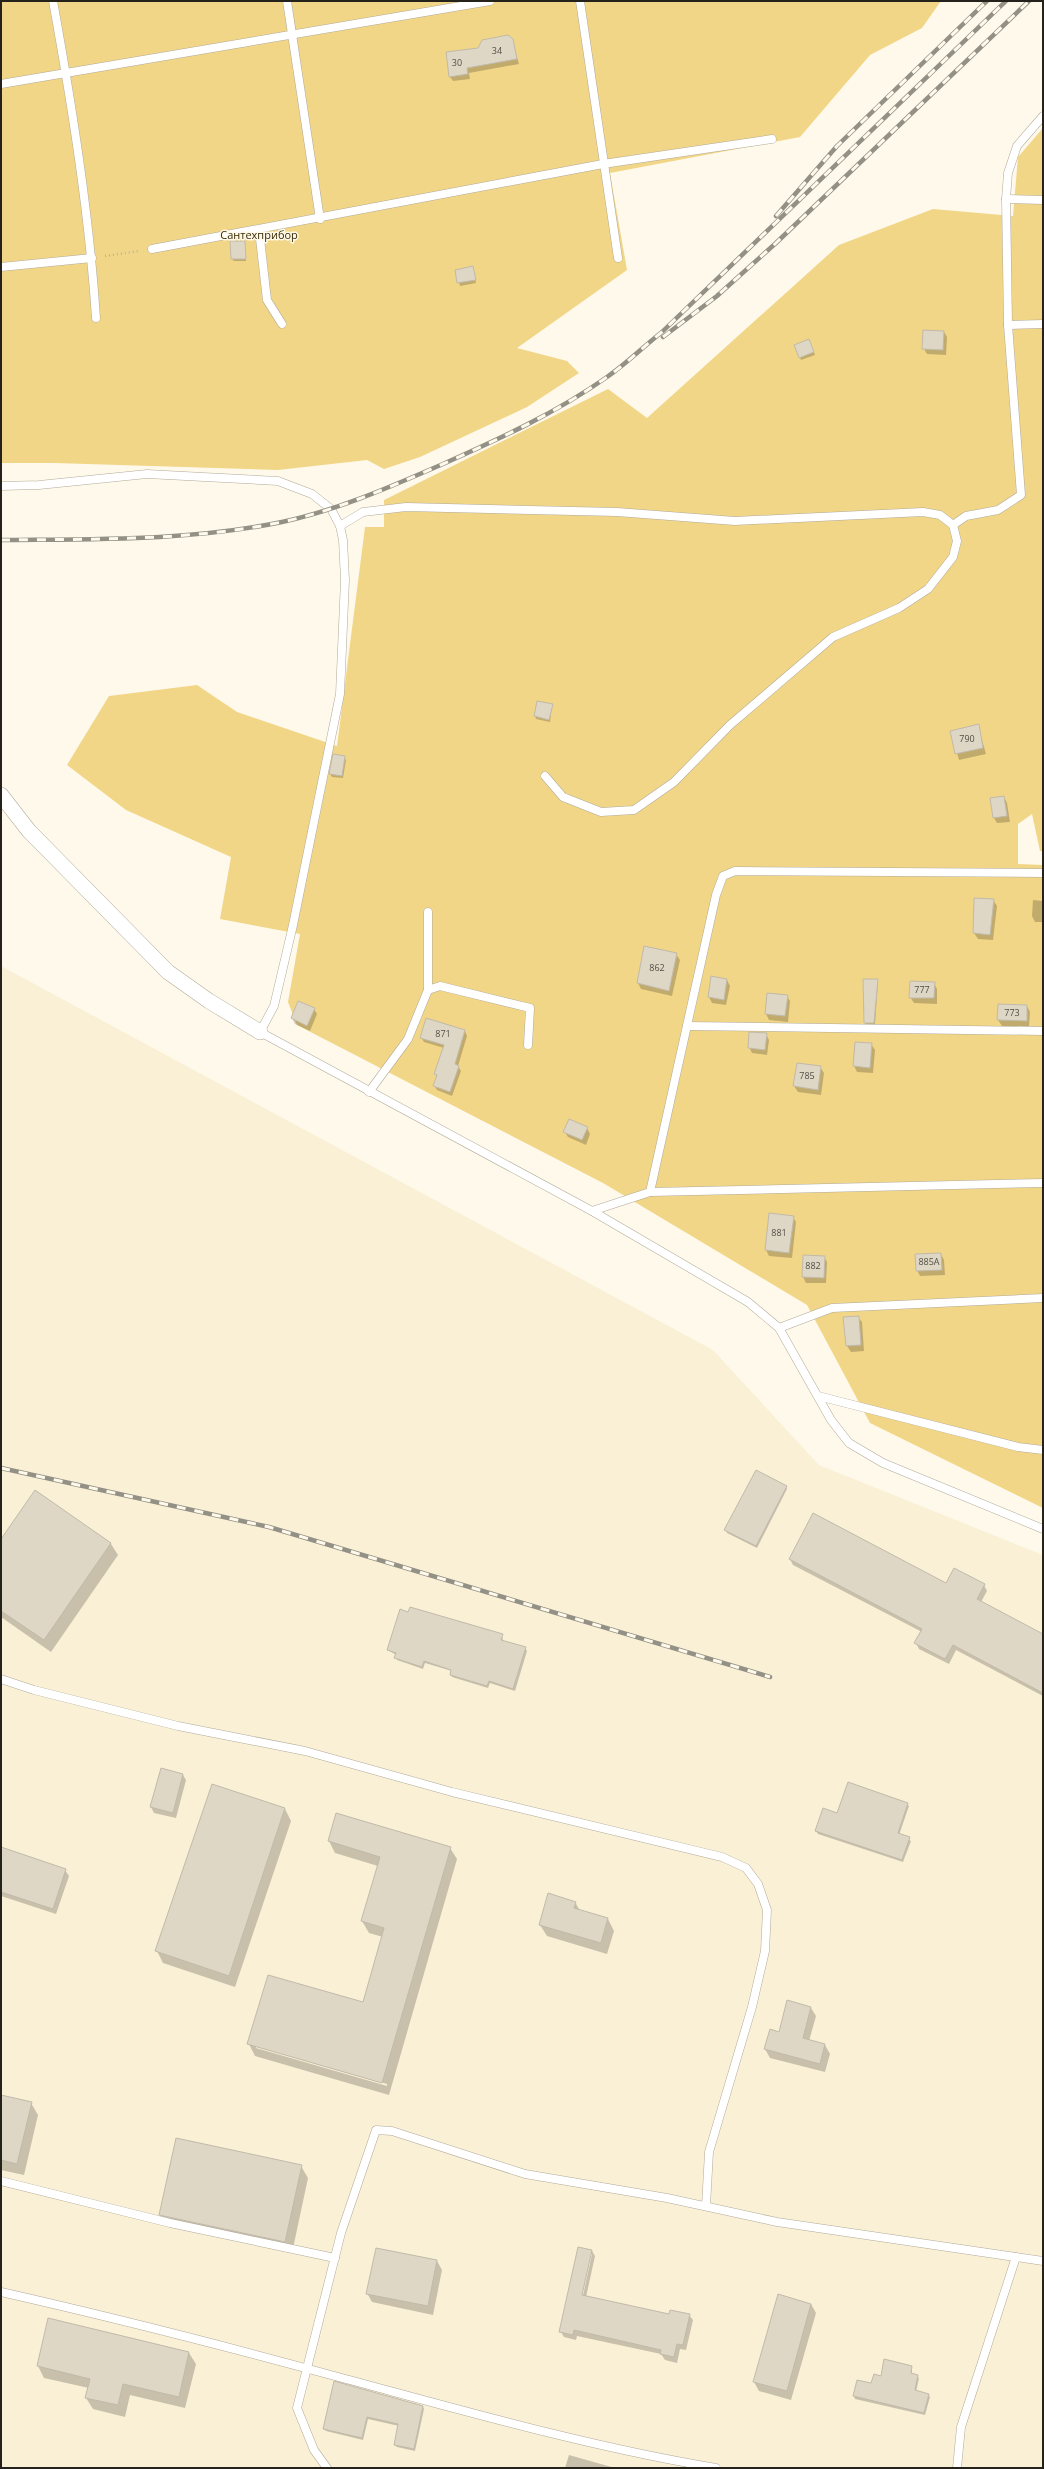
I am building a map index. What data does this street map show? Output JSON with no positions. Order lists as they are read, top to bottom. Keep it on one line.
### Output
{"parks":["Сантехприбор"],"house_numbers":["34","30","790","862","777","773","871","785","881","885А","882"]}
